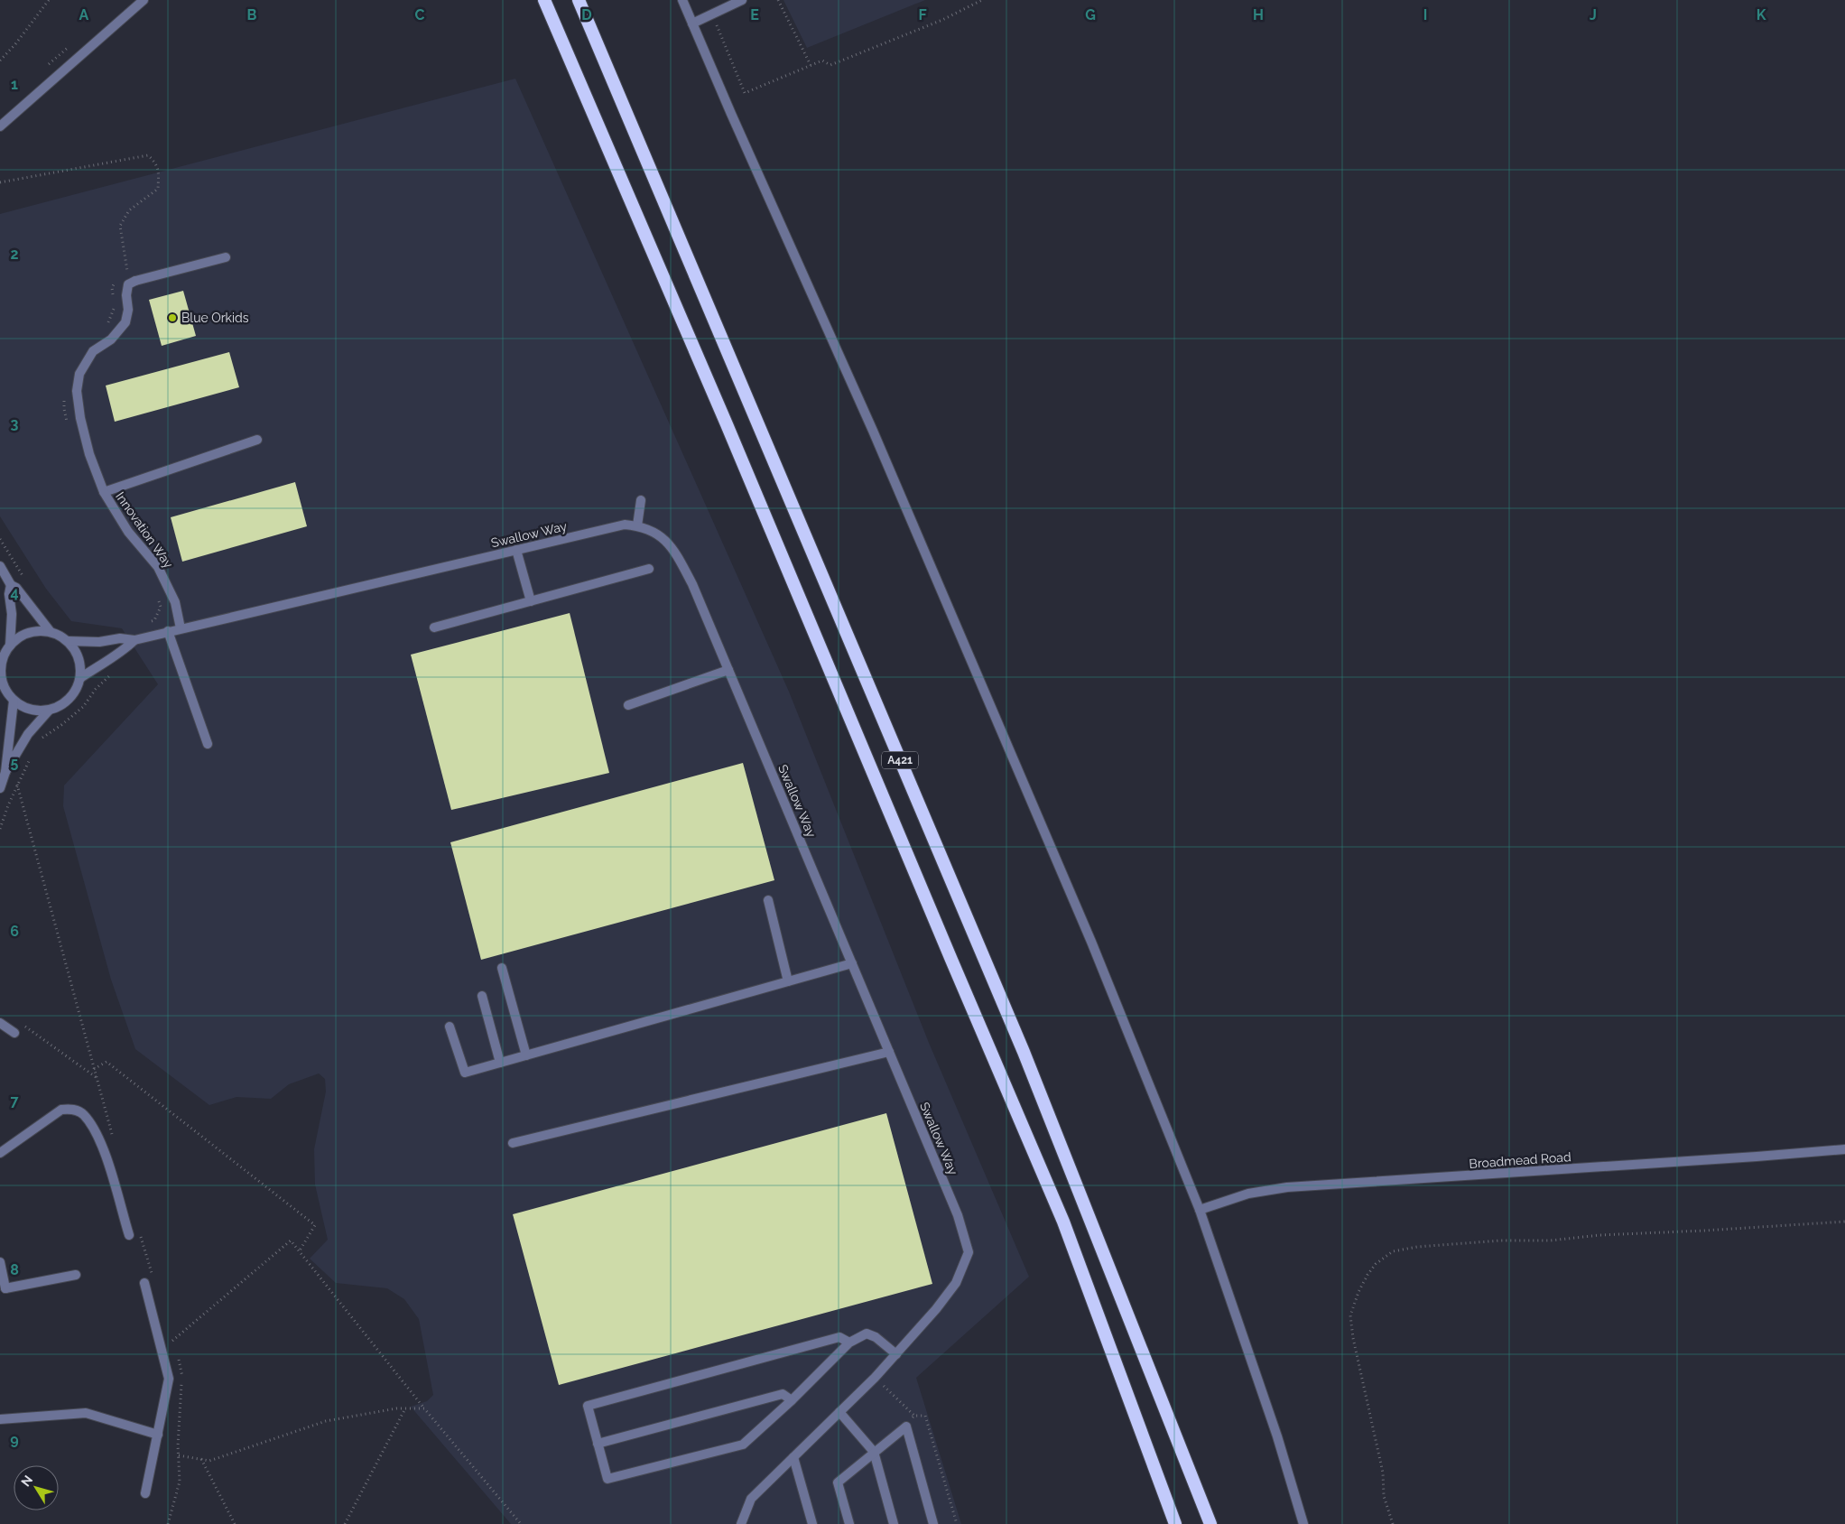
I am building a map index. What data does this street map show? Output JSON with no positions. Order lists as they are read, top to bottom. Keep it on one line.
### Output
{"streets":{"highway":["A421"],"street":["Innovation Way","Swallow Way","Broadmead Road"]},"crossings":[["Innovation Way","Swallow Way"]],"places":["Blue Orkids"],"north":"top left","grid":{"columns":["A","B","C","D","E","F","G","H","I","J","K"],"rows":["1","2","3","4","5","6","7","8","9"]}}
